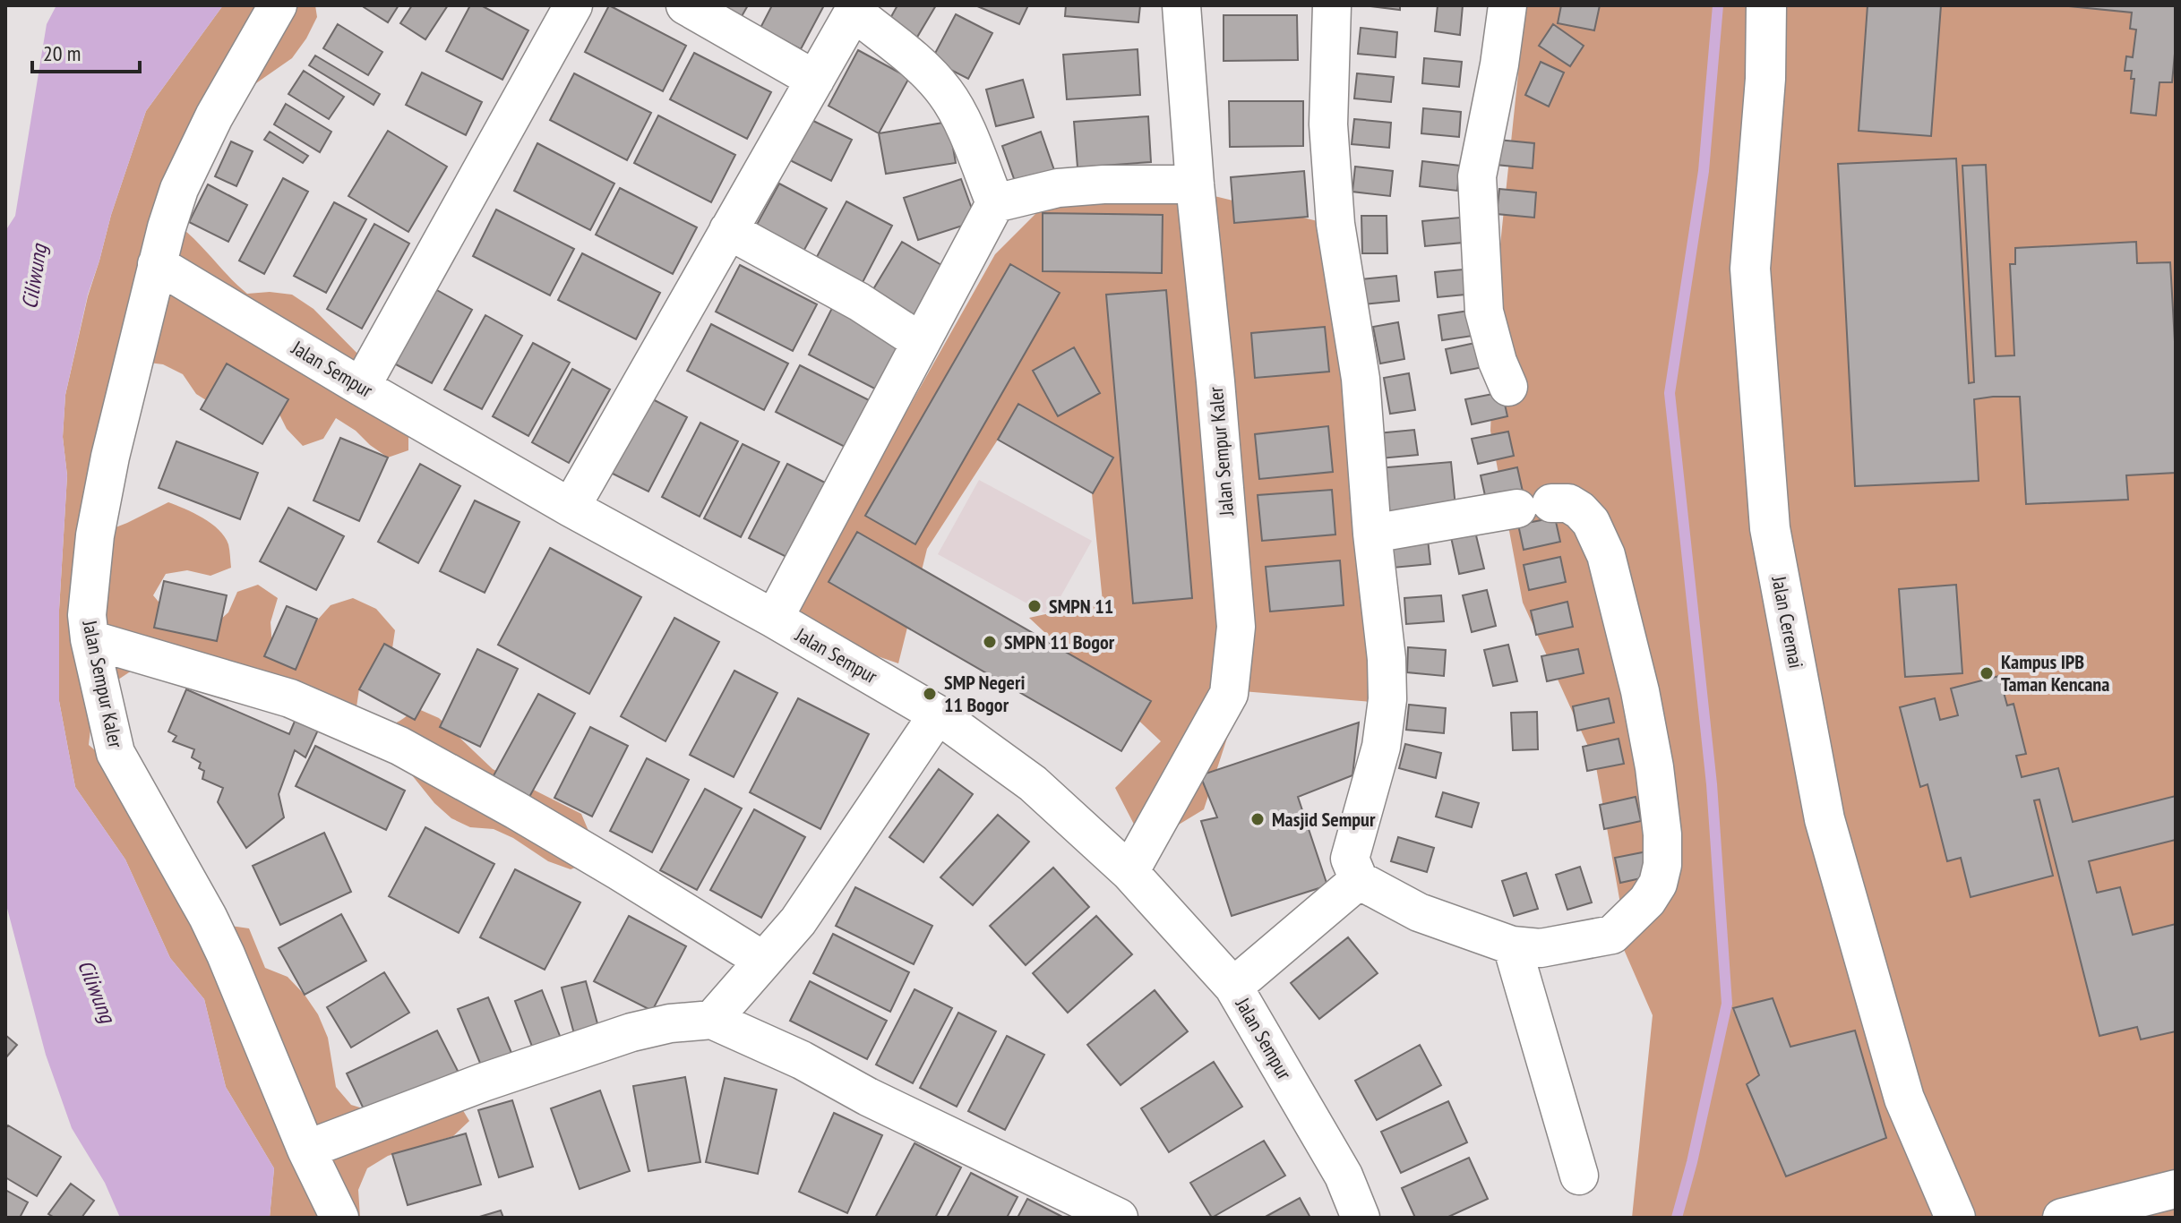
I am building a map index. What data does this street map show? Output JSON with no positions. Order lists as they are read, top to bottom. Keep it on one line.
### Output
{"streets":{"street":["Jalan Sempur","Jalan Sempur Kaler","Jalan Ceremai"]},"crossings":[["Jalan Sempur","Jalan Sempur Kaler"]],"water":["Ciliwung"],"places":["SMPN 11","SMPN 11 Bogor","Kampus IPB Taman Kencana","SMP Negeri 11 Bogor","Masjid Sempur"],"scale_bar":"20 m"}
